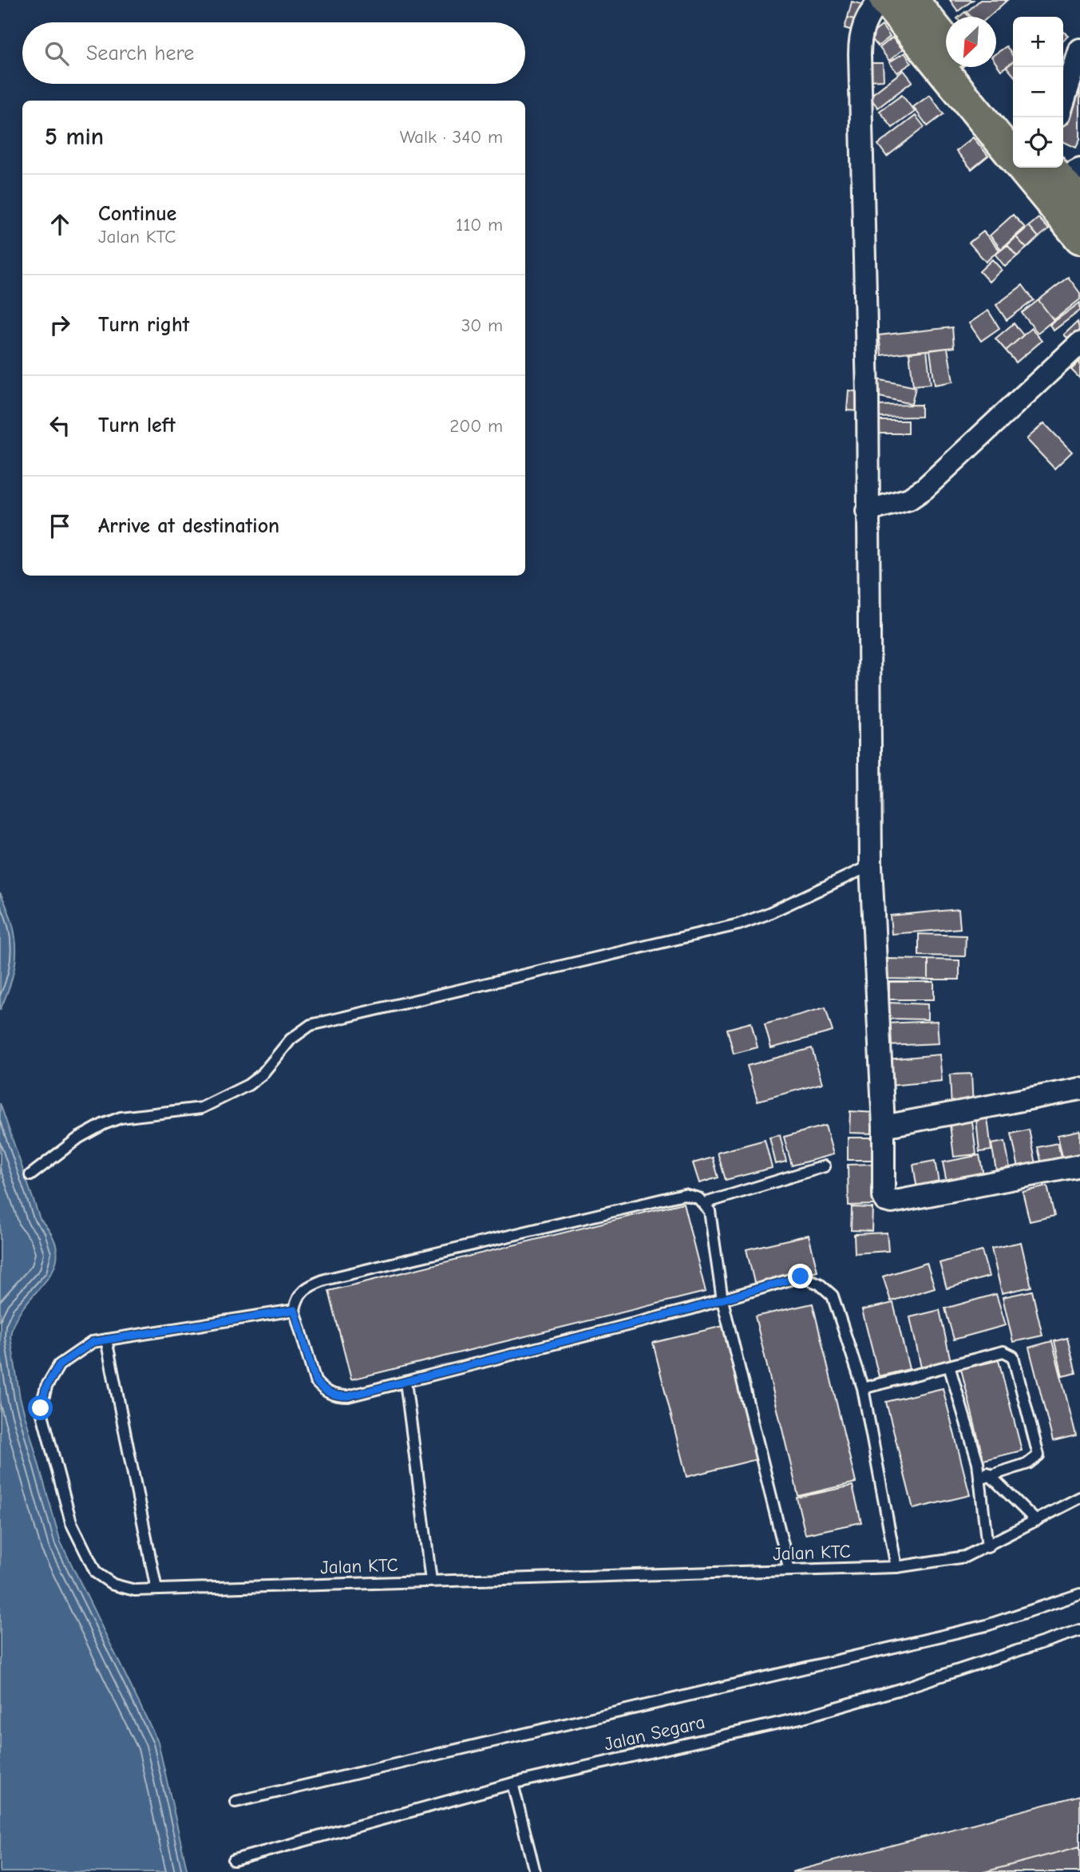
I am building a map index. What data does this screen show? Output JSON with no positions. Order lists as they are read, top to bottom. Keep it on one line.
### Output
{"streets":{"lane":["Jalan KTC","Jalan Segara"]},"north":"bottom left","page":{"map_buttons":["+","−"],"search":"Search here","heading":["5 min","Walk · 340 m"],"list":[["Continue","Jalan KTC","110 m"],["Turn right","30 m"],["Turn left","200 m"],"Arrive at destination"]}}
